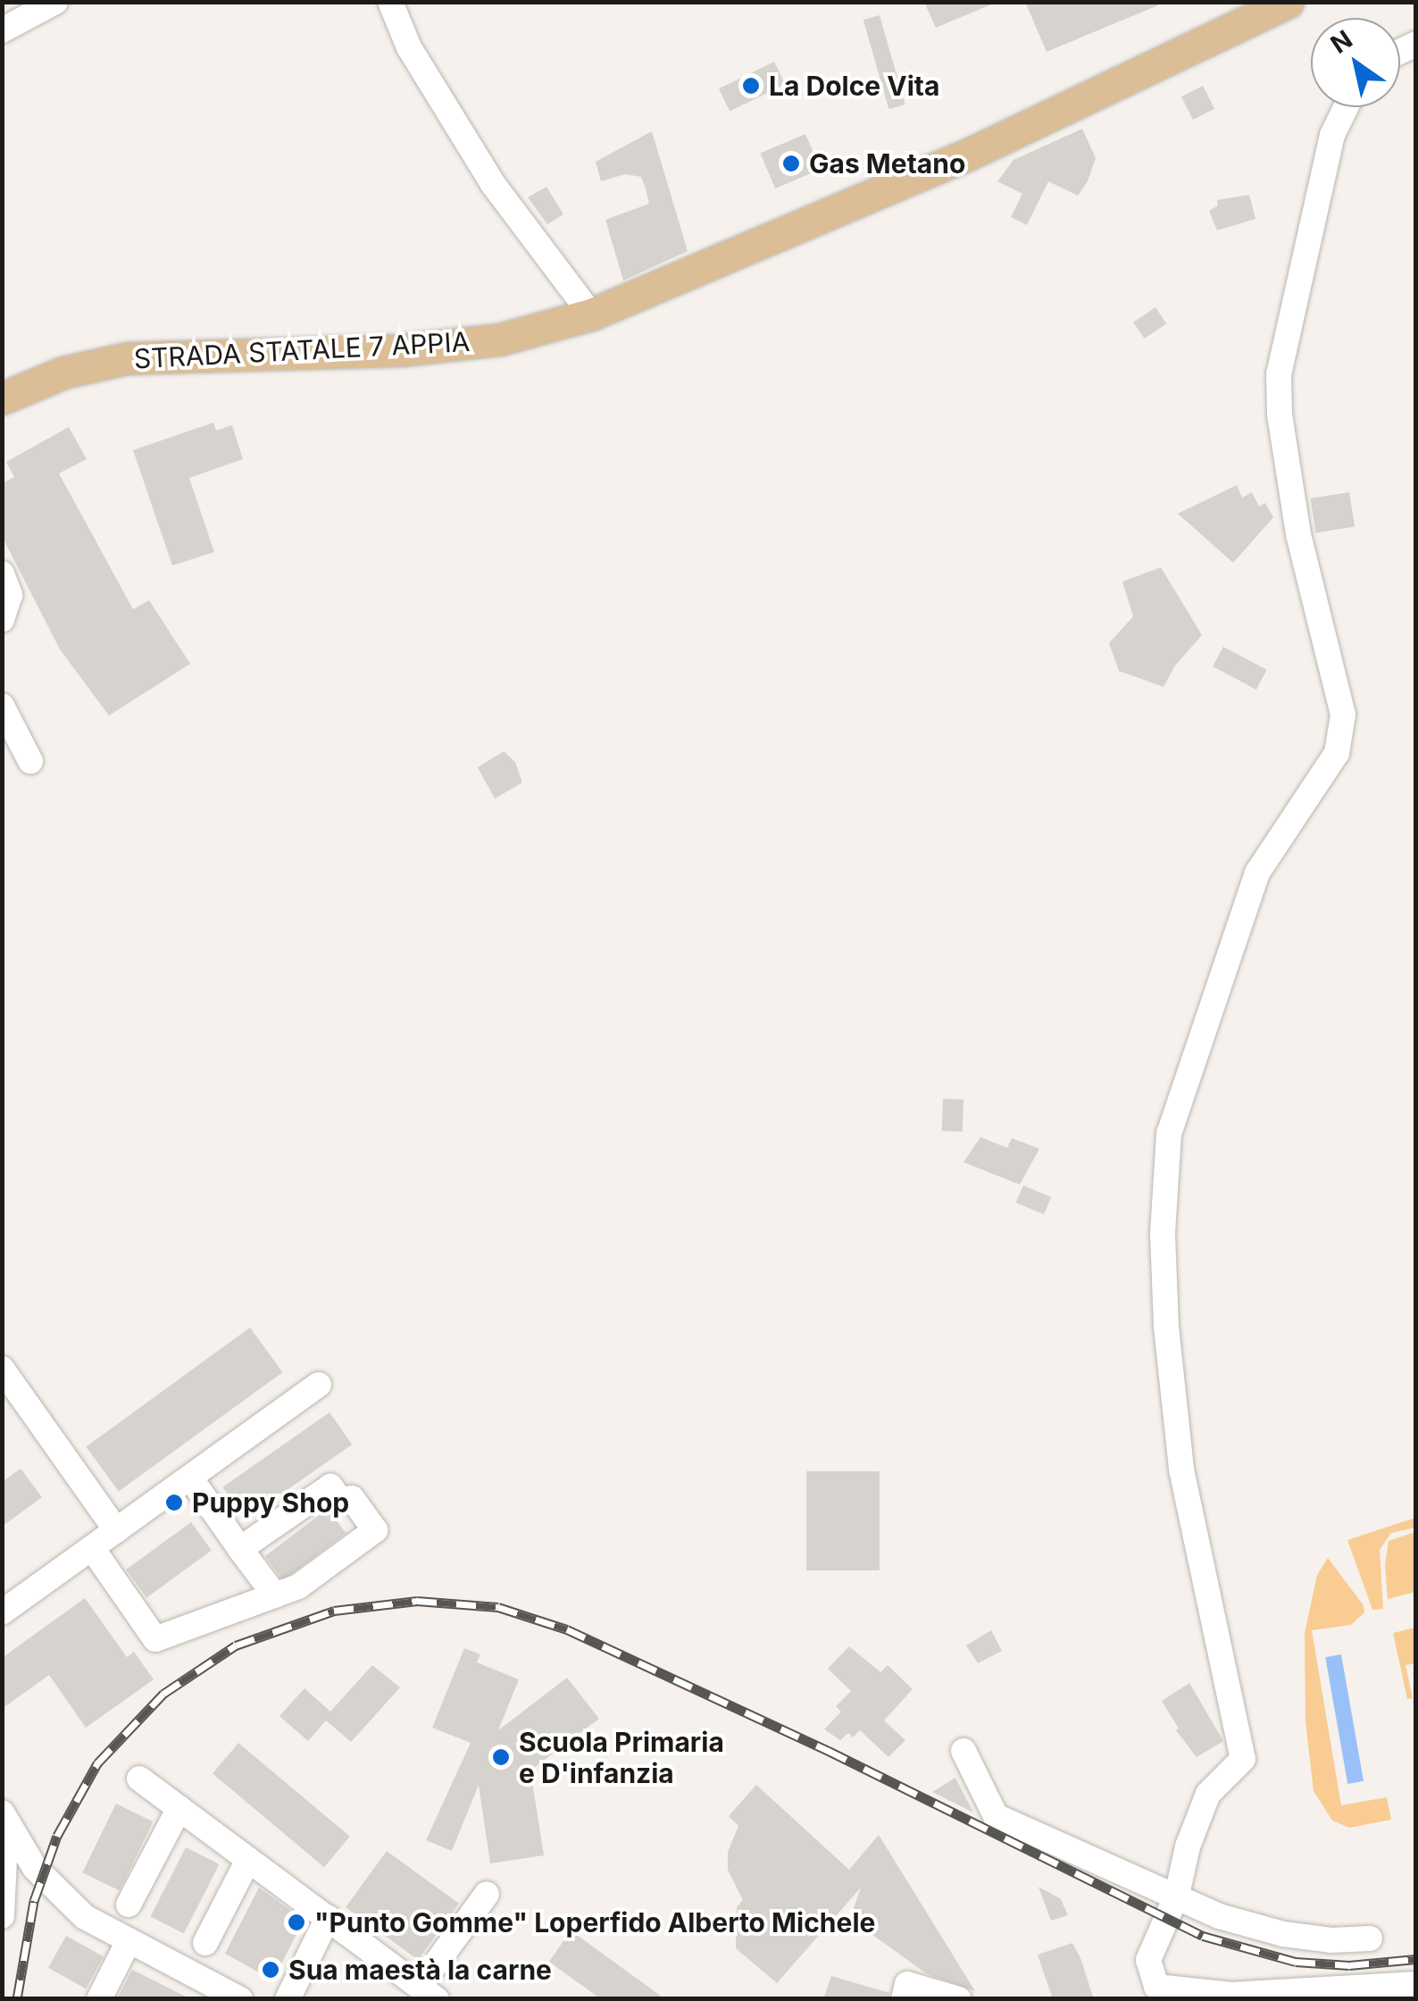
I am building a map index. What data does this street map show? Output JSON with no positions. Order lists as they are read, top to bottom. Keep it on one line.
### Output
{"streets":{"main road":["STRADA STATALE 7 APPIA"]},"places":["La Dolce Vita","Gas Metano","Puppy Shop","Scuola Primaria e D'infanzia","\"Punto Gomme\" Loperfido Alberto Michele","Sua maestà la carne"],"north":"top left"}
